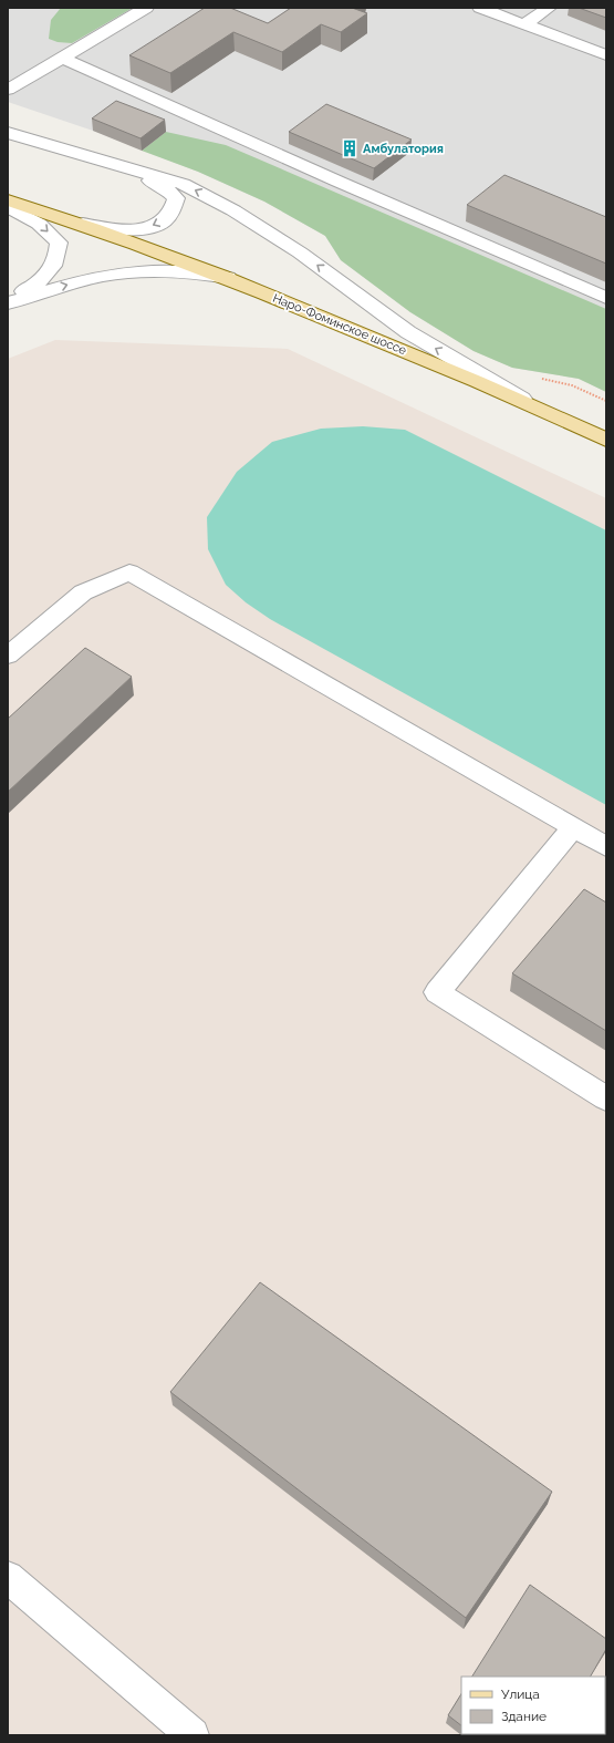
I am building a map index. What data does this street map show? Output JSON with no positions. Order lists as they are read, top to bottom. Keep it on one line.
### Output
{"streets":{"main road":["Наро-Фоминское шоссе"]},"places":{"building":["Амбулатория"]},"legend":["Улица","Здание"]}
